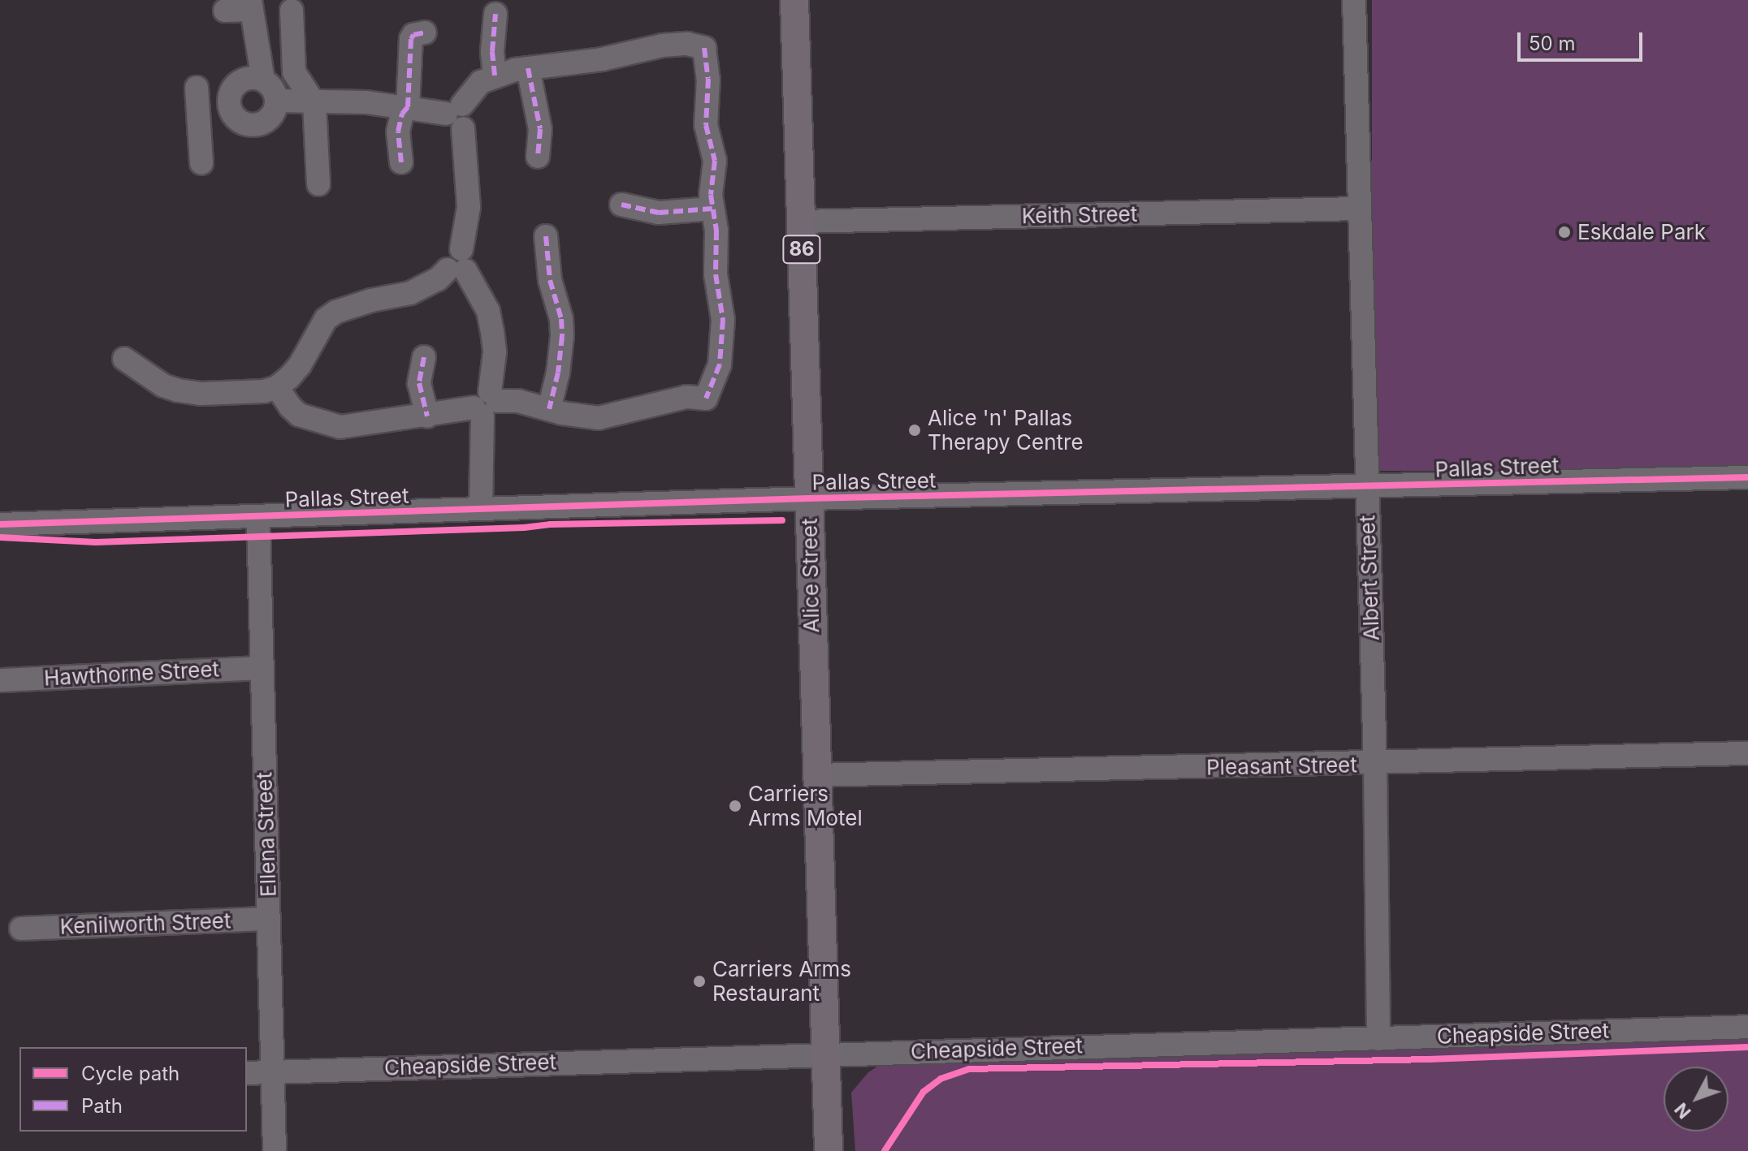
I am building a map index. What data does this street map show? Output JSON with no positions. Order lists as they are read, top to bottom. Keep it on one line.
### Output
{"streets":{"main road":["86","Alice Street"],"street":["Keith Street","Pallas Street","Albert Street","Hawthorne Street","Pleasant Street","Ellena Street","Kenilworth Street","Cheapside Street"]},"crossings":[["Keith Street","Alice Street"],["Keith Street","Albert Street"],["Pallas Street","Alice Street"],["Pallas Street","Albert Street"],["Pallas Street","Ellena Street"],["Alice Street","Pleasant Street"],["Alice Street","Cheapside Street"],["Albert Street","Pleasant Street"],["Albert Street","Cheapside Street"],["Hawthorne Street","Ellena Street"],["Ellena Street","Kenilworth Street"],["Ellena Street","Cheapside Street"]],"places":["Eskdale Park","Alice 'n' Pallas Therapy Centre","Carriers Arms Motel","Carriers Arms Restaurant"],"legend":["Cycle path","Path"],"scale_bar":"50 m","north":"bottom left"}
